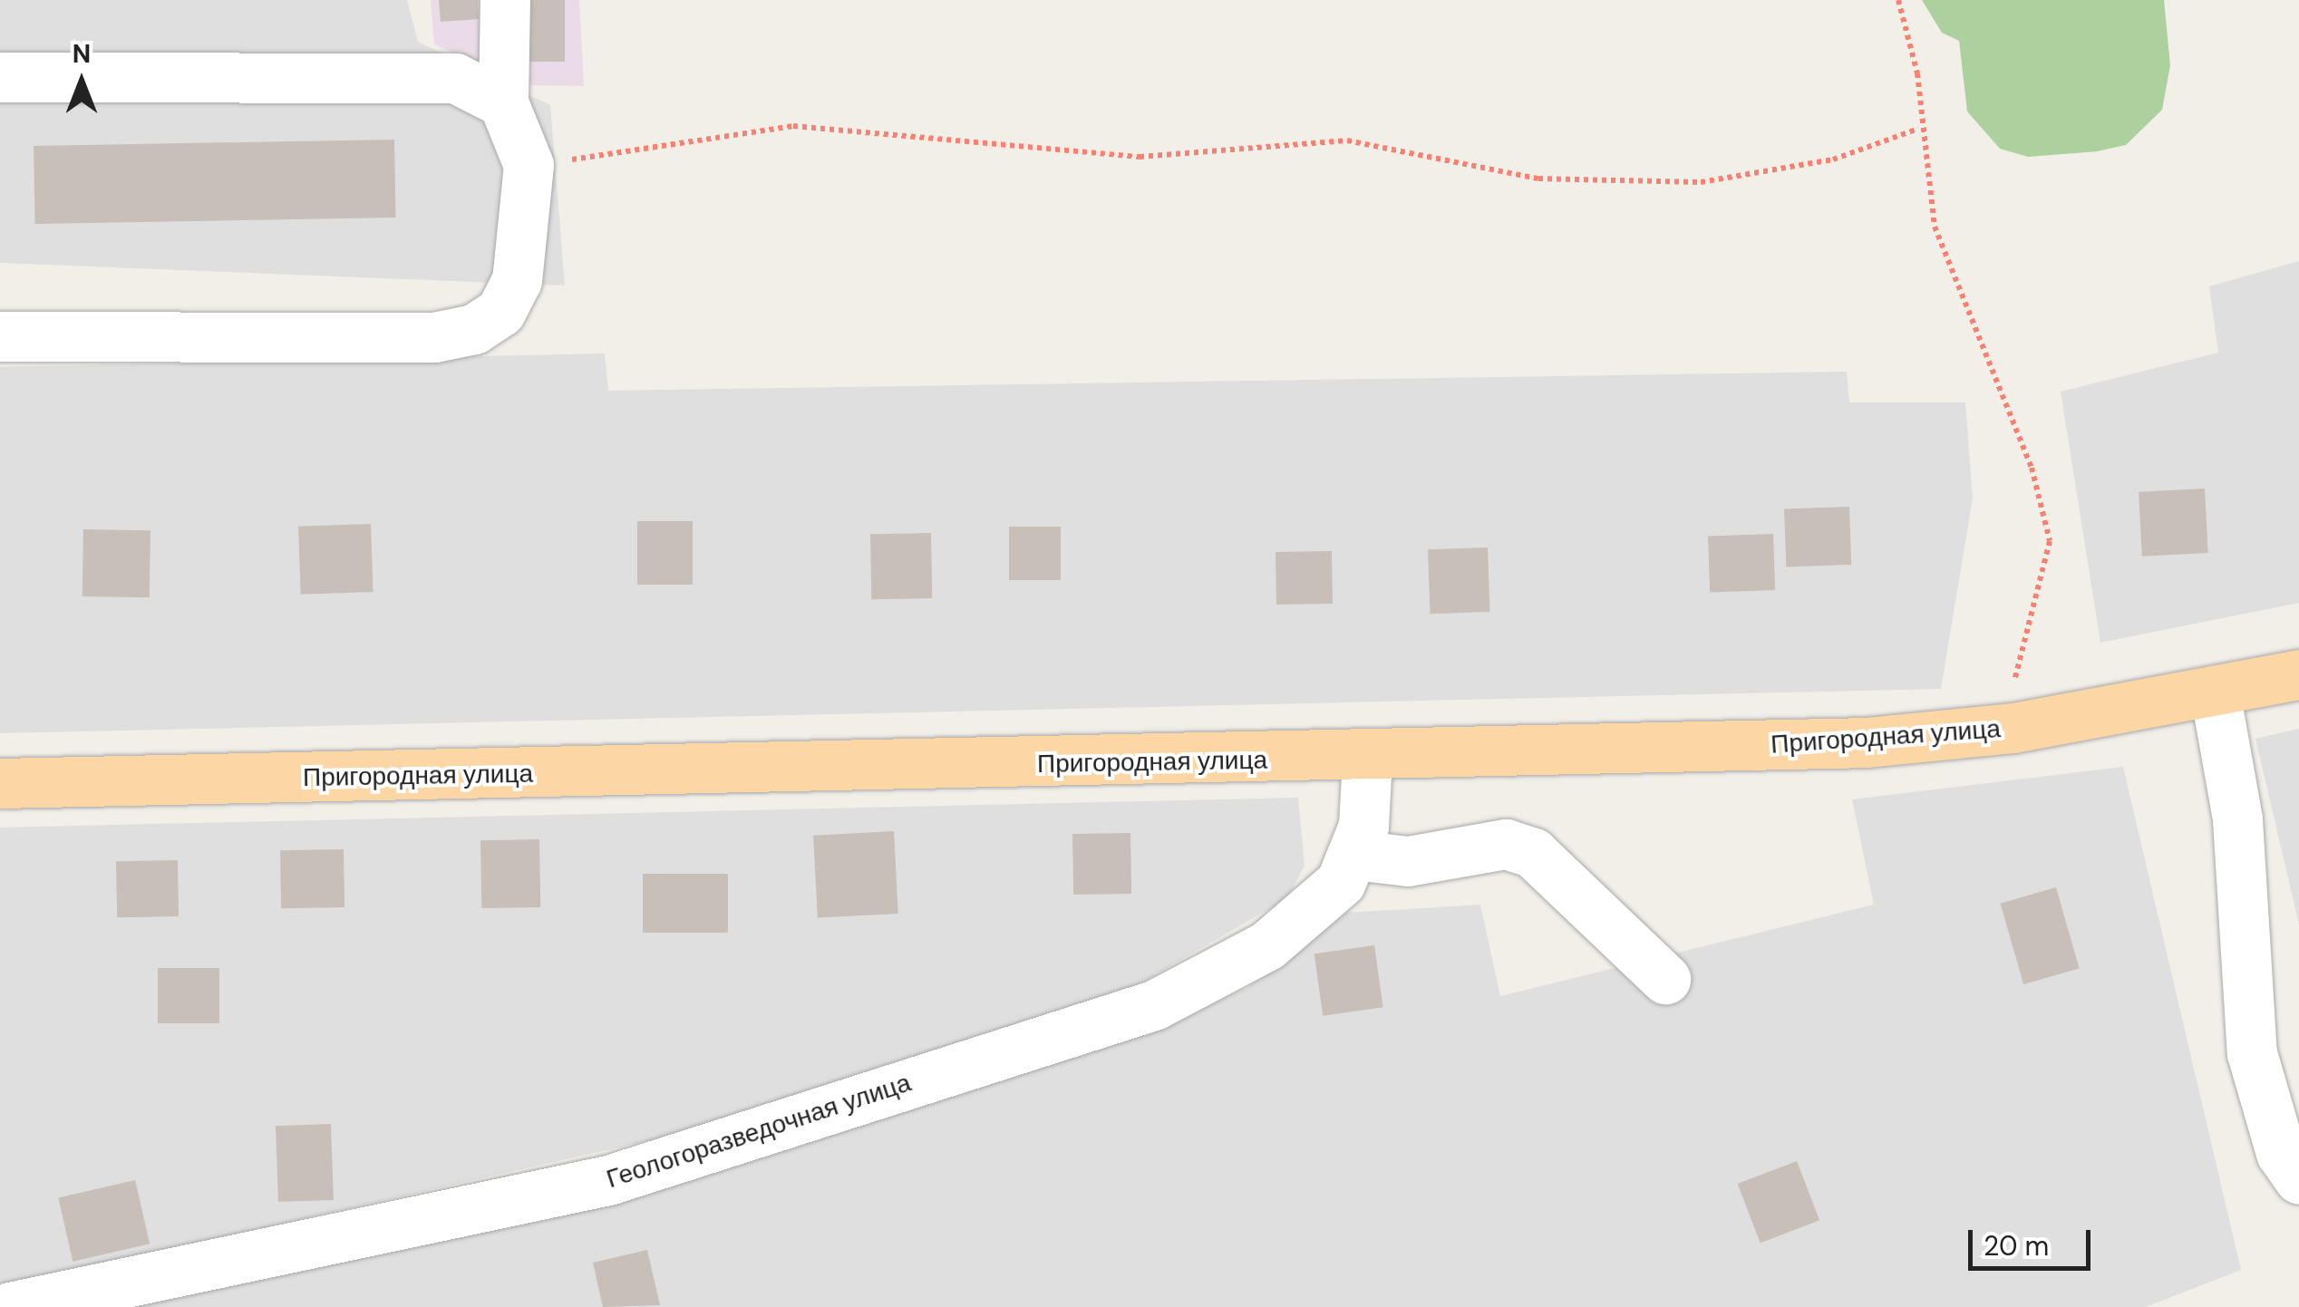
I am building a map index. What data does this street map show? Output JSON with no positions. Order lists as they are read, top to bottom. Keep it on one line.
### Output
{"streets":{"main road":["Пригородная улица"],"street":["Геологоразведочная улица"]},"crossings":[["Пригородная улица","Геологоразведочная улица"]],"scale_bar":"20 m","north":"top"}
